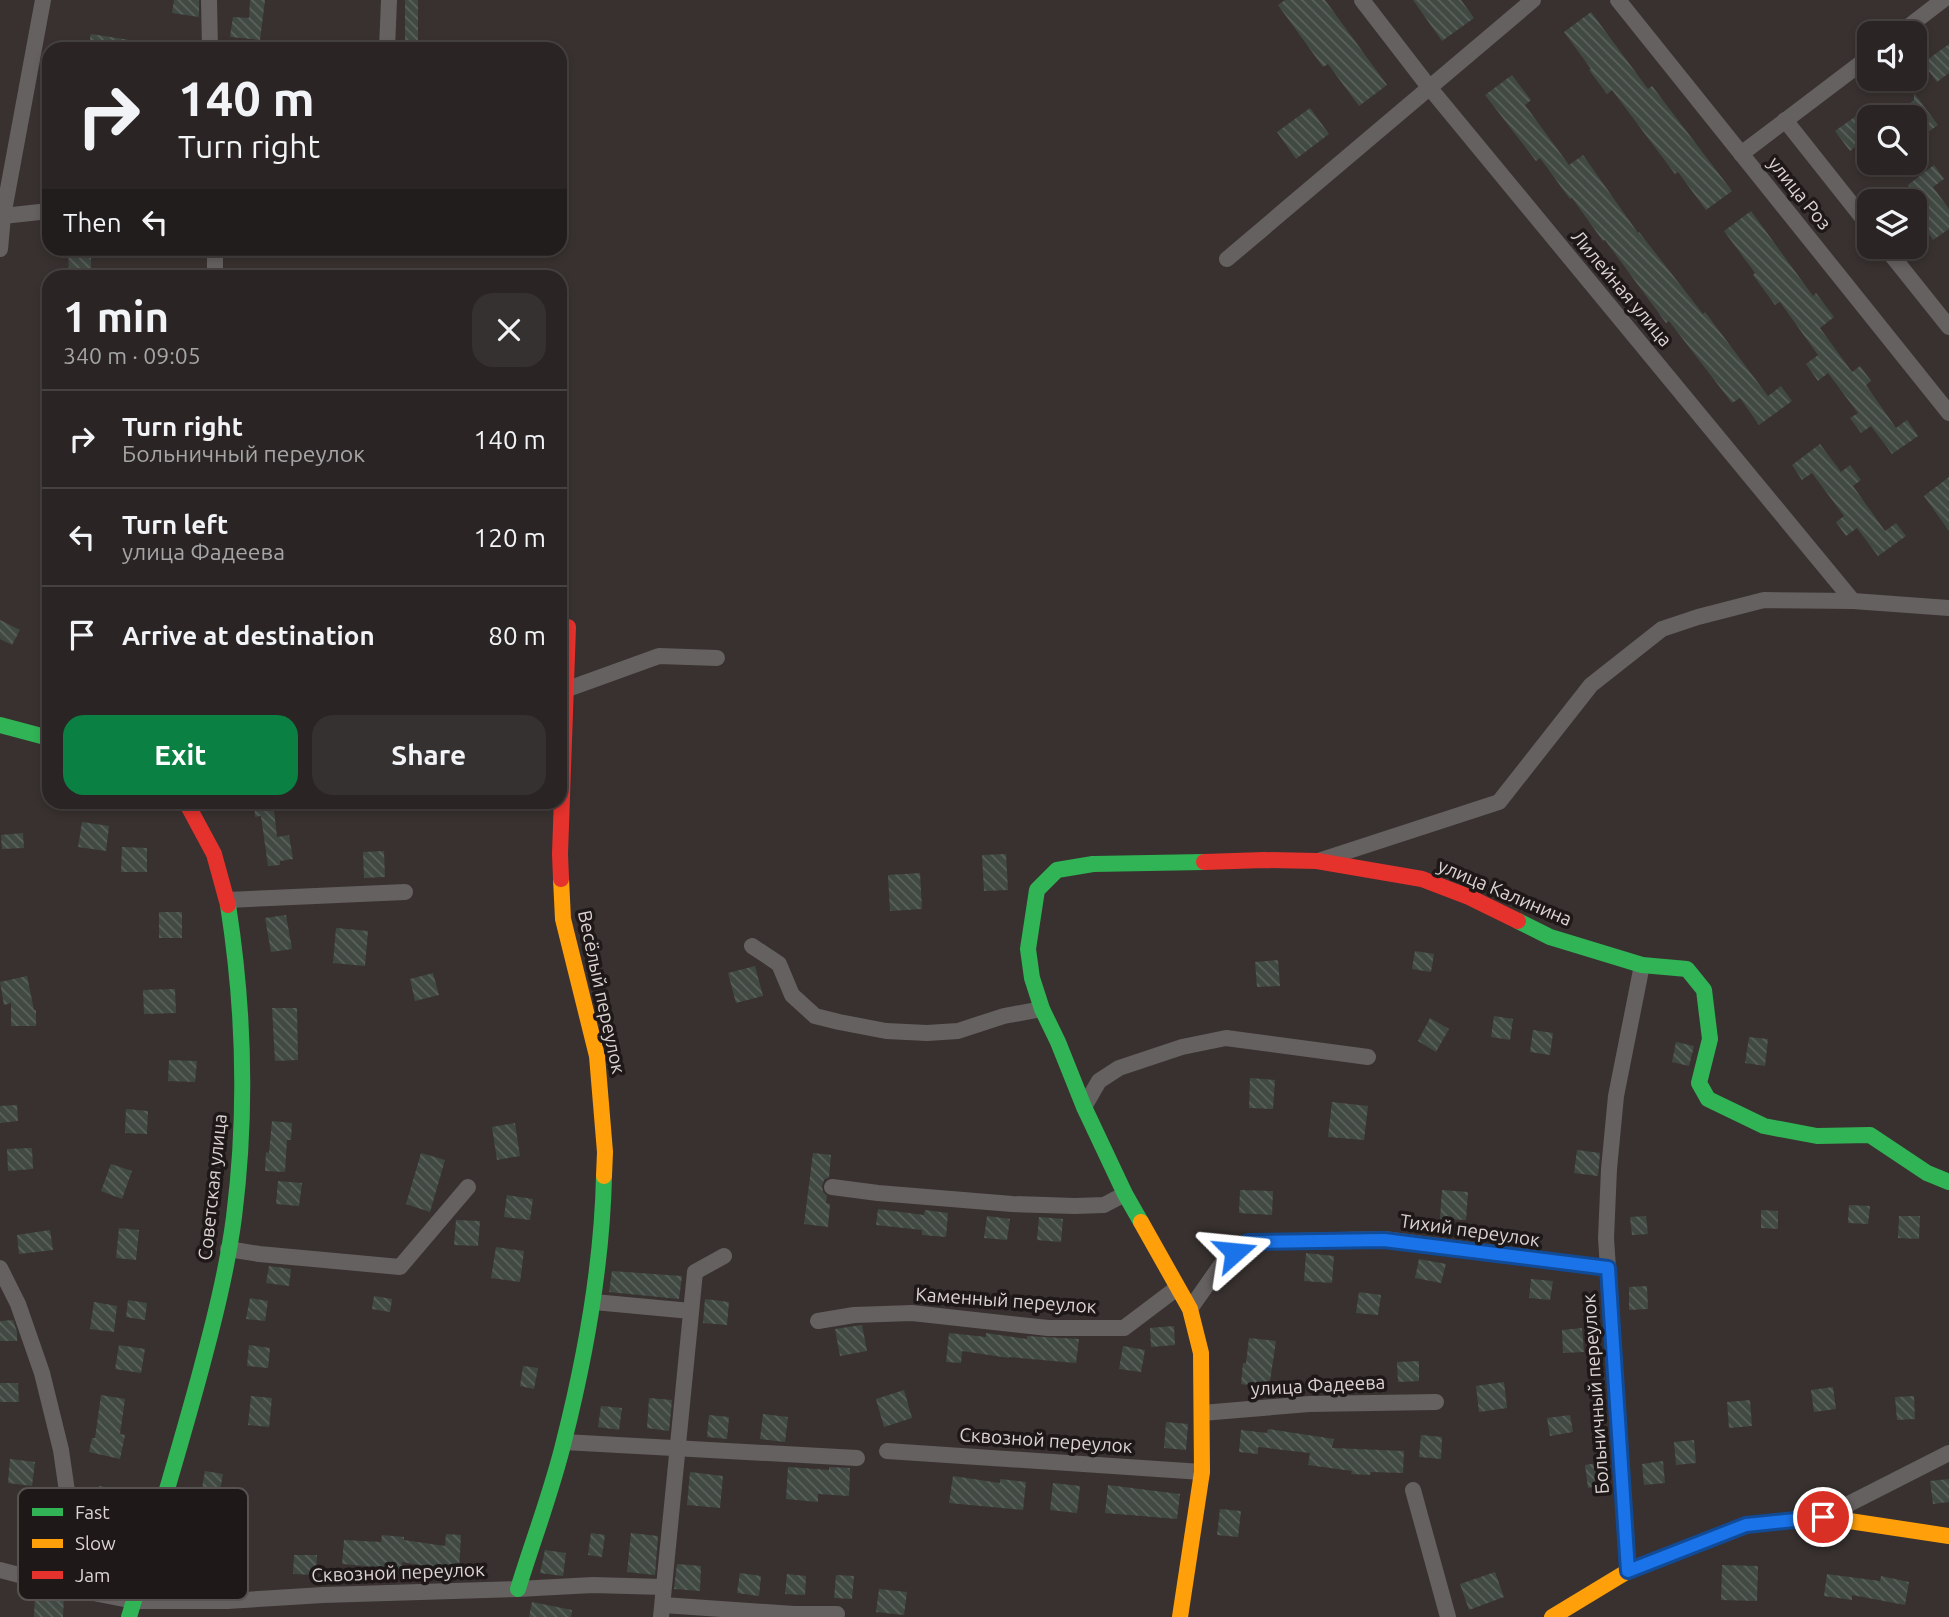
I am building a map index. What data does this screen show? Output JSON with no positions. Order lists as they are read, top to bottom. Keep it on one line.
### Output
{"streets":{"street":["улица Роз","Лилейная улица","улица Калинина","Весёлый переулок","Советская улица","Тихий переулок","Каменный переулок","улица Фадеева","Больничный переулок","Сквозной переулок"]},"crossings":[["улица Калинина","Больничный переулок"],["Весёлый переулок","Сквозной переулок"],["Тихий переулок","Больничный переулок"]],"legend":["Fast","Slow","Jam"],"page":{"turn":["140 m","Turn right"],"then":"Then","heading":["1 min","340 m · 09:05"],"list":[{"name":"Turn right","note":"Больничный переулок","value":"140 m"},{"name":"Turn left","note":"улица Фадеева","value":"120 m"},{"name":"Arrive at destination","value":"80 m"}],"buttons":["Exit","Share"]}}
